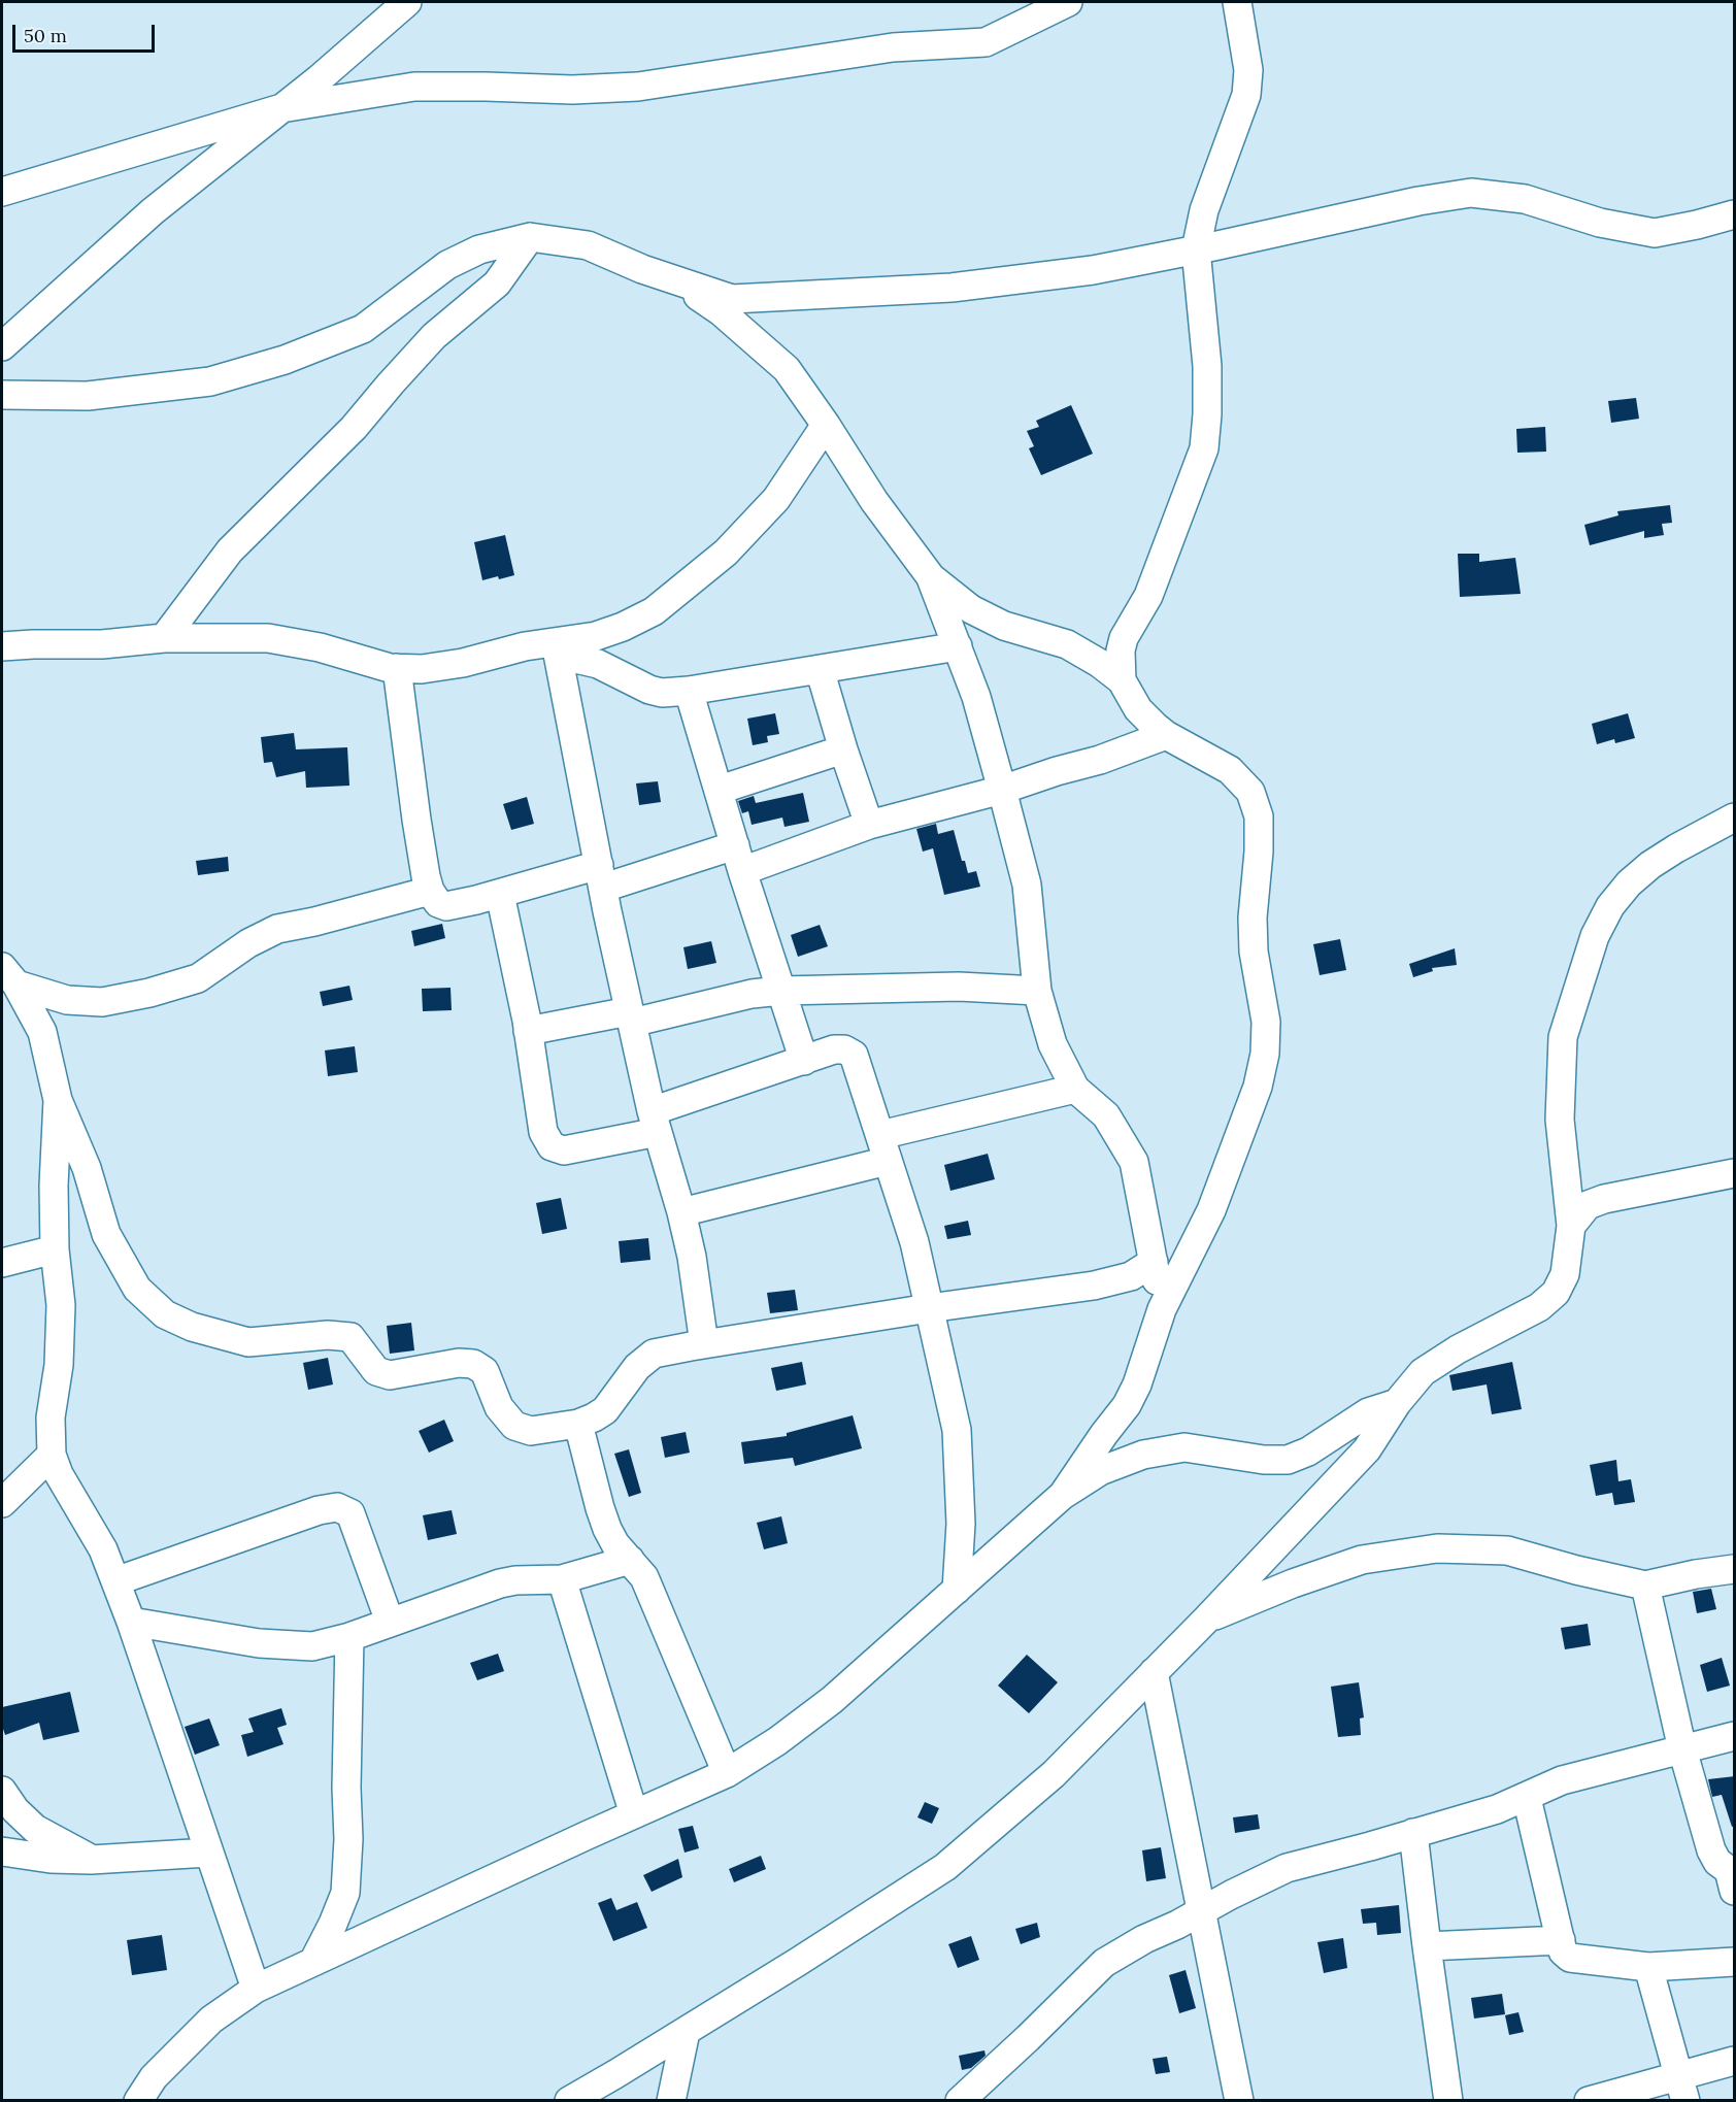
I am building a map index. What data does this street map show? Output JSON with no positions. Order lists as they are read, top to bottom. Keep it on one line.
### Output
{"scale_bar":"50 m"}
